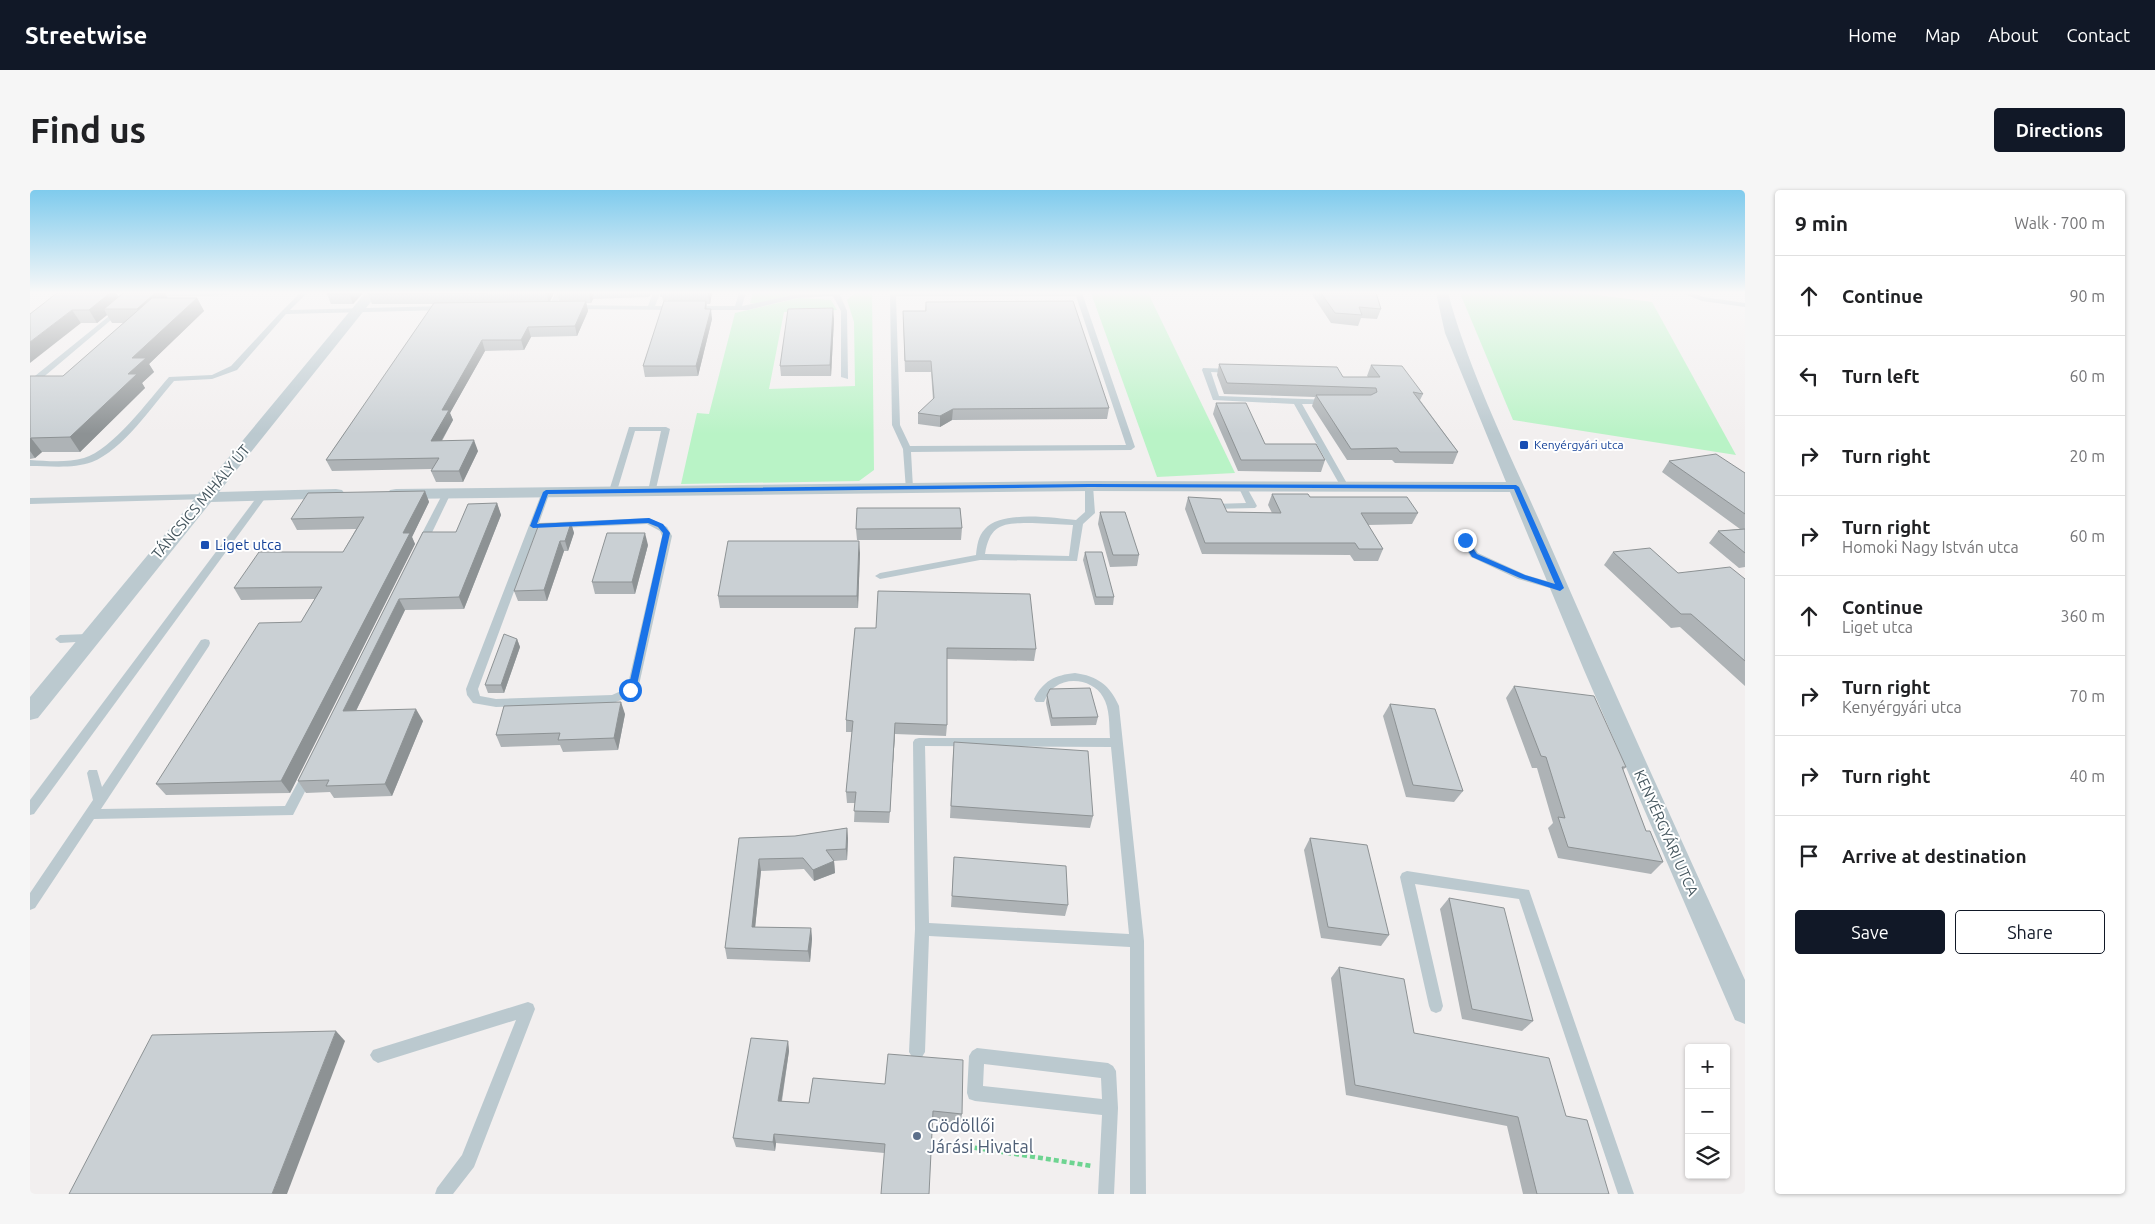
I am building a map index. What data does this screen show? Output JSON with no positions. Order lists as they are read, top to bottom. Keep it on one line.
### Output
{"streets":{"street":["TÁNCSICS MIHÁLY ÚT","KENYÉRGYÁRI UTCA"]},"places":{"transit":["Kenyérgyári utca","Liget utca"],"other":["Gödöllői Járási Hivatal"]},"page":{"header":"Streetwise","nav":["Home","Map","About","Contact"],"buttons":["Directions",["Save","Share"]],"title":"Find us","heading":["9 min","Walk · 700 m"],"list":[["Continue","90 m"],["Turn left","60 m"],["Turn right","20 m"],["Turn right","Homoki Nagy István utca","60 m"],["Continue","Liget utca","360 m"],["Turn right","Kenyérgyári utca","70 m"],["Turn right","40 m"],"Arrive at destination"],"map_buttons":["+","−"]}}
